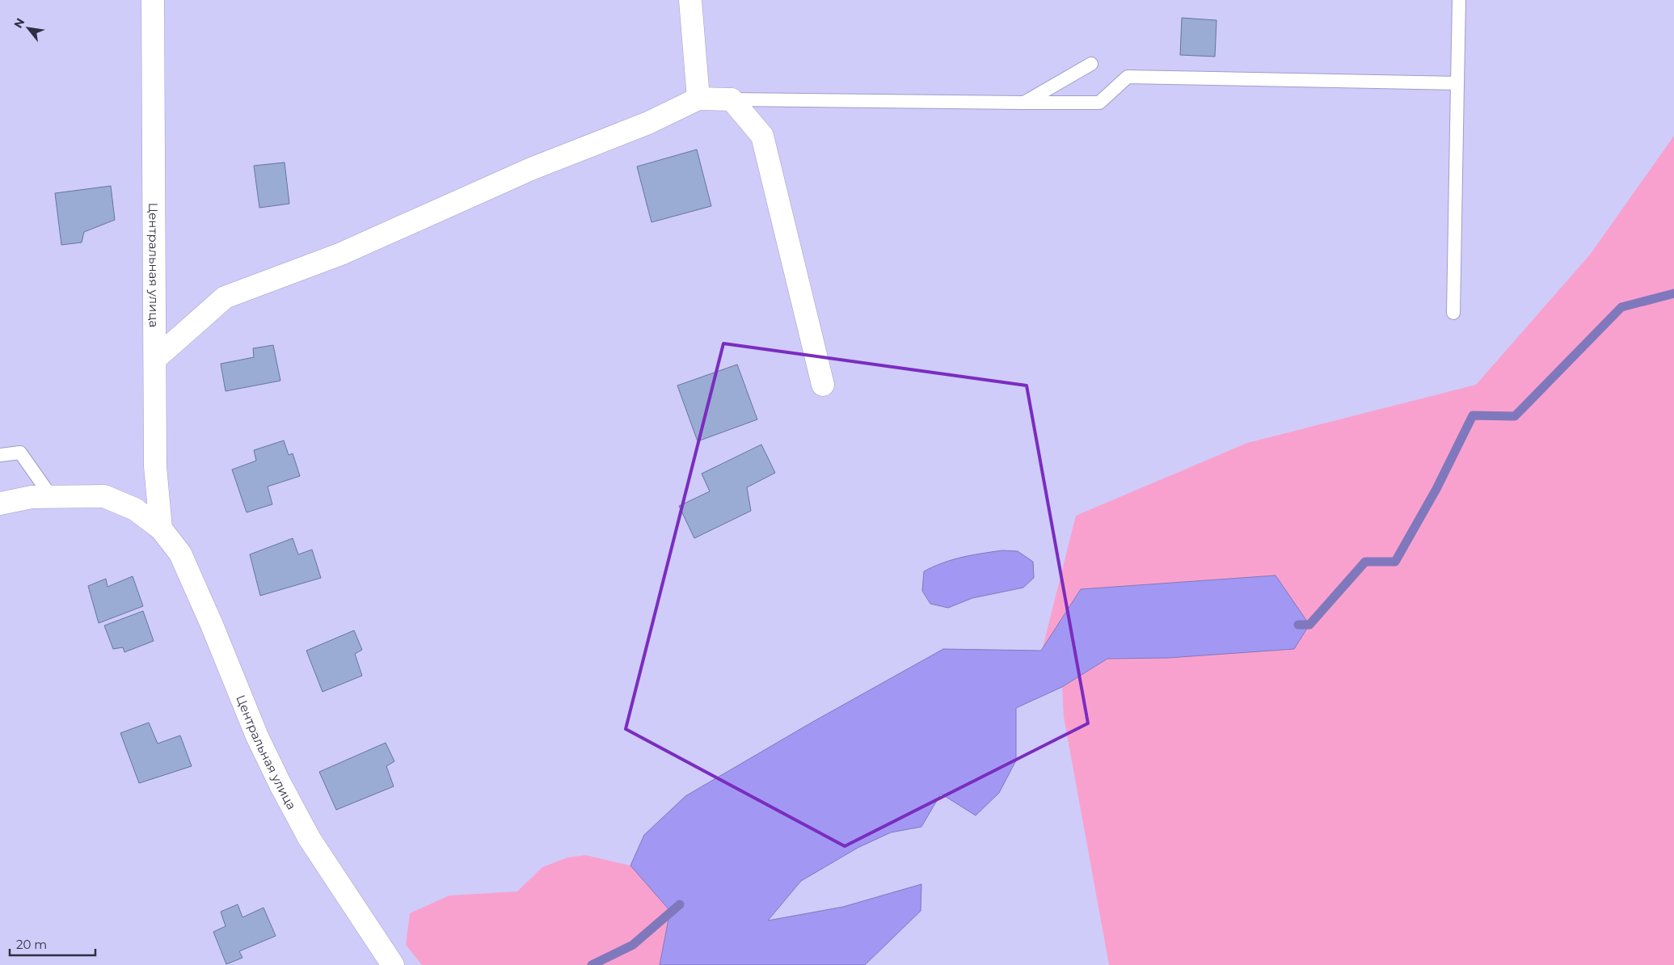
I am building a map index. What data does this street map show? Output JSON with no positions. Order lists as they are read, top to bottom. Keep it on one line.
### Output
{"streets":{"street":["Центральная улица"]},"scale_bar":"20 m","north":"top left"}
